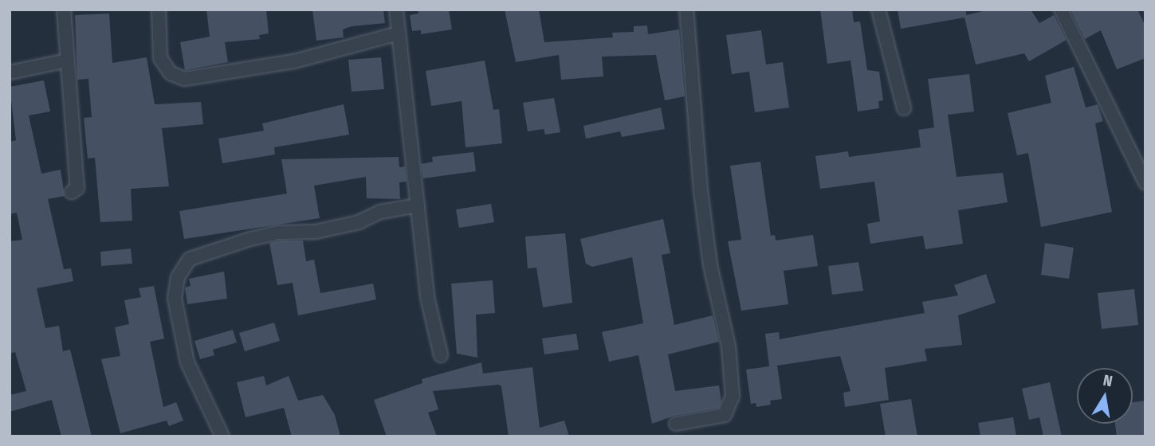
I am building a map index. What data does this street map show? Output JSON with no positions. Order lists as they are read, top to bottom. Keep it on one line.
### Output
{"north":"top"}
